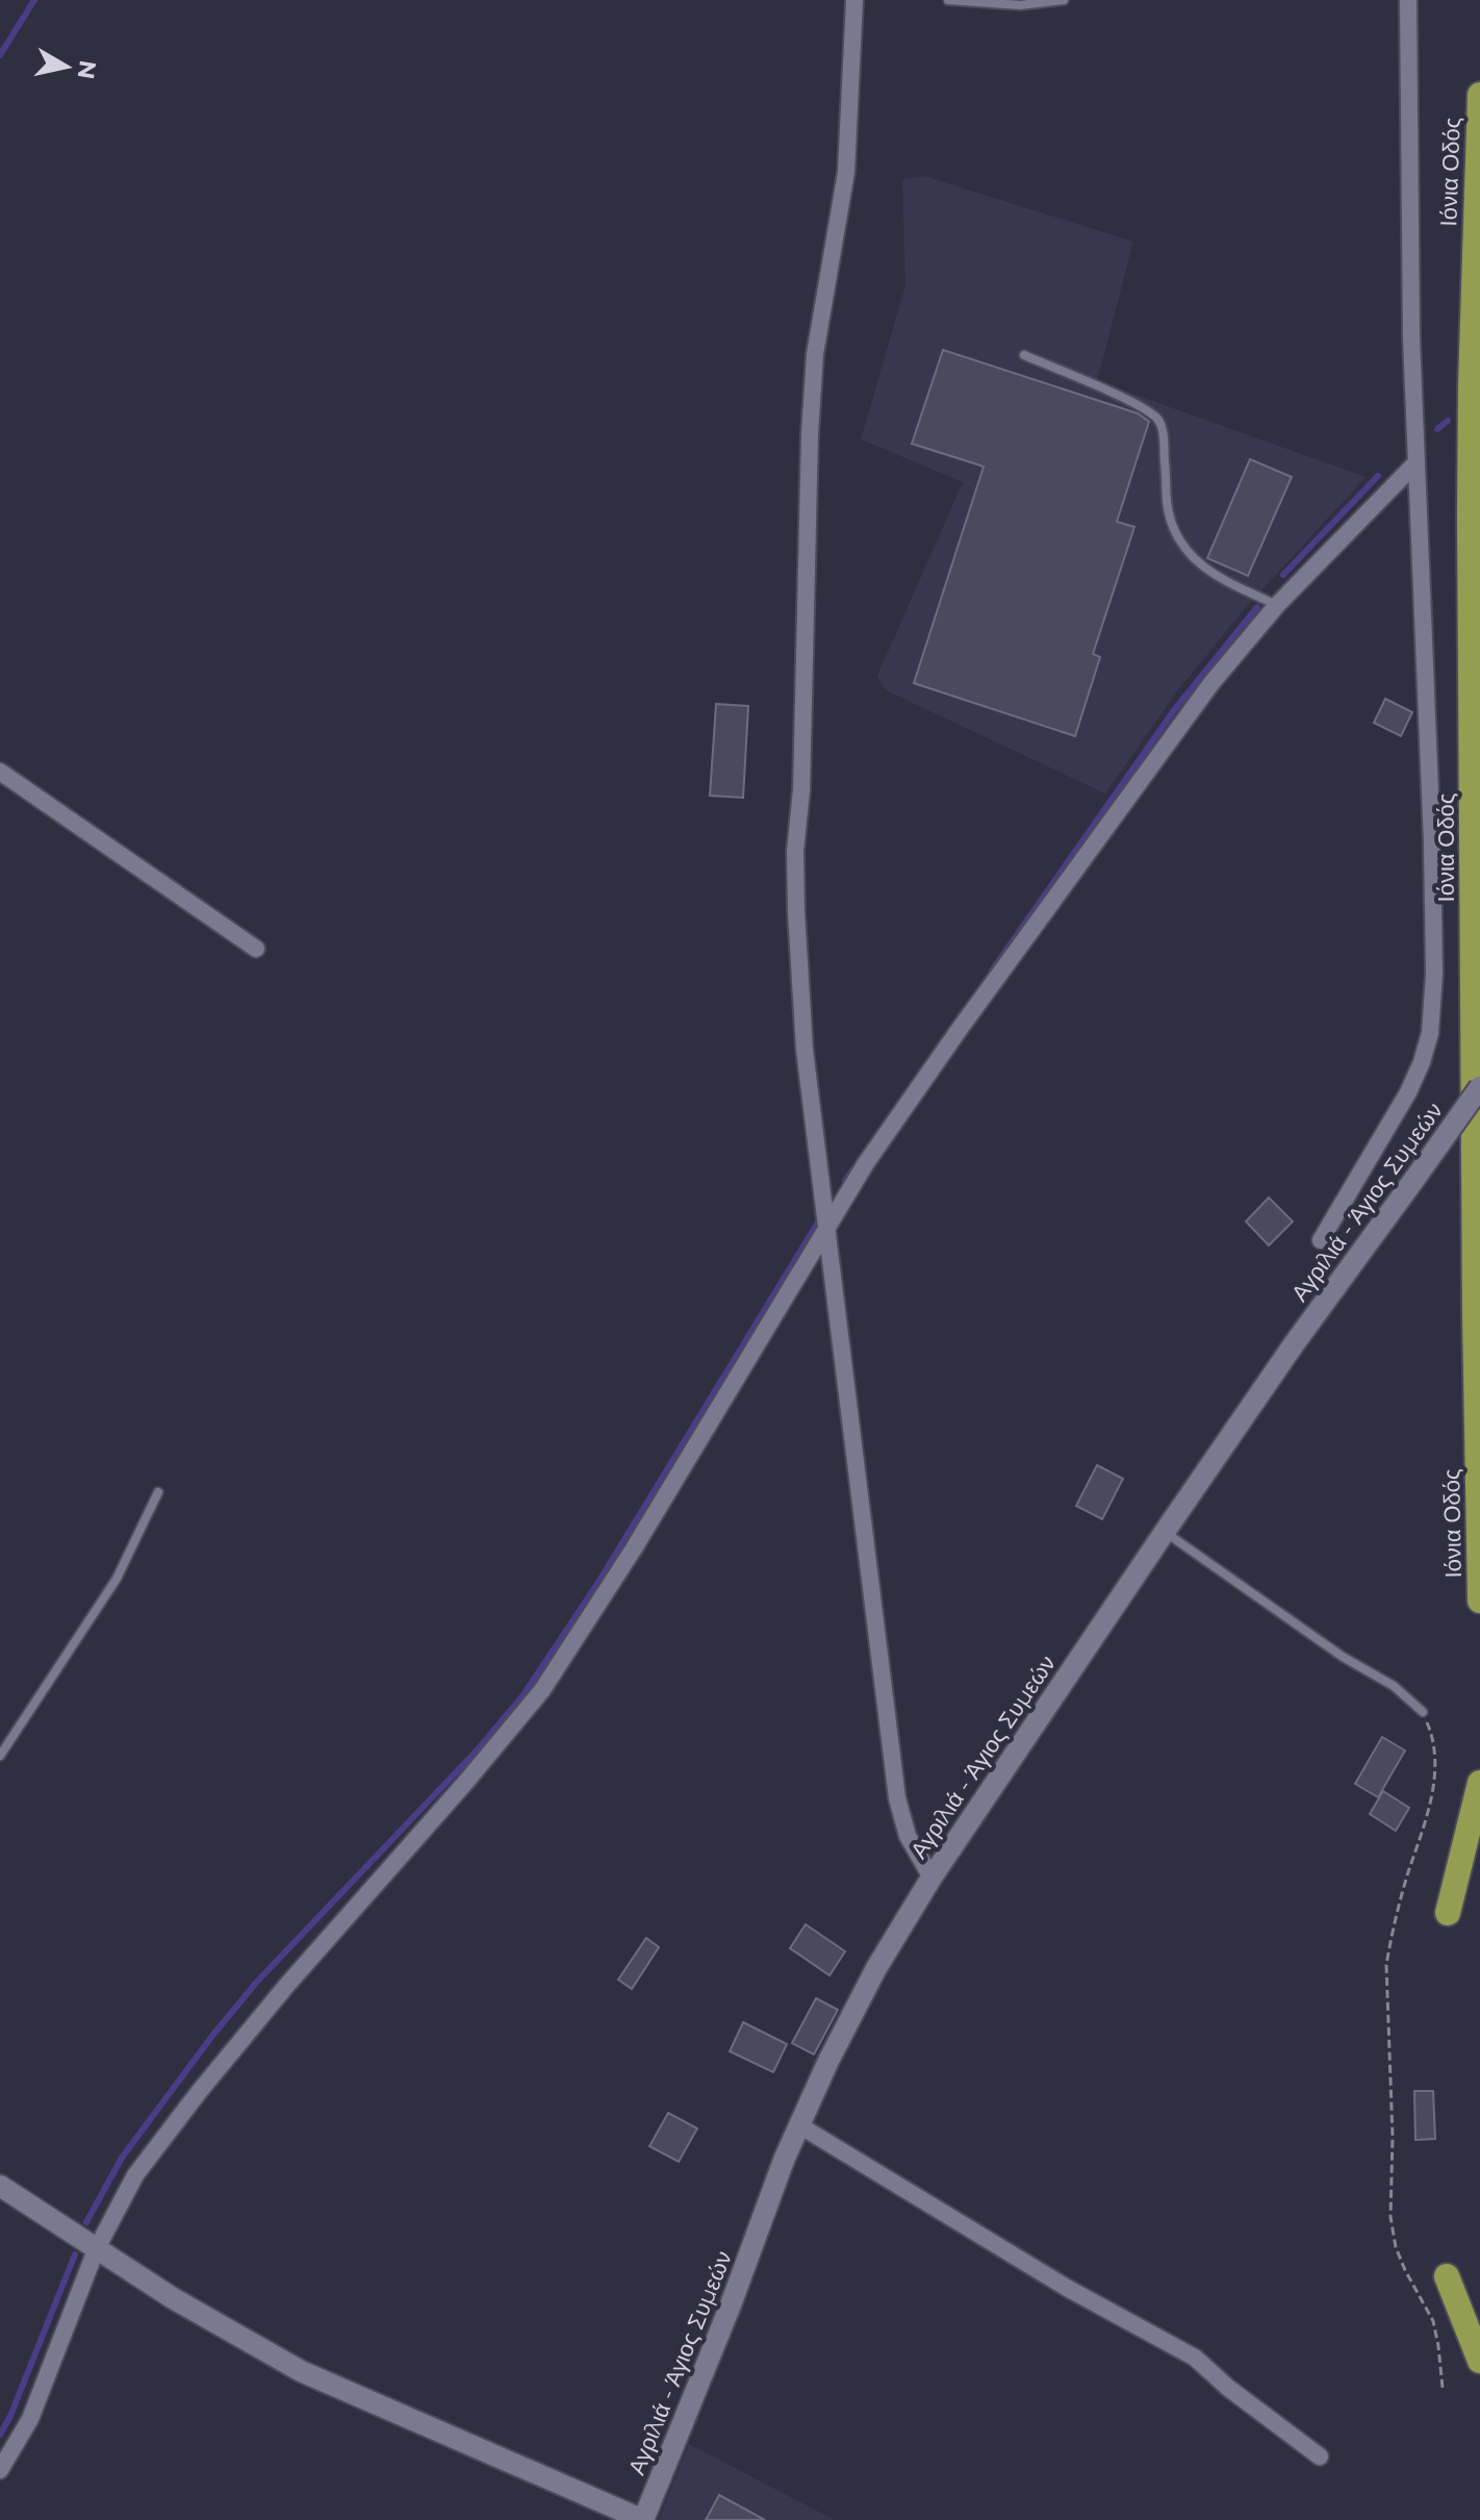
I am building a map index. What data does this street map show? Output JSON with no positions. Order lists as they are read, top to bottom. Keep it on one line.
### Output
{"streets":{"highway":["Ιόνια Οδός"],"main road":["Αγριλιά - Άγιος Συμεών"]},"north":"right"}
